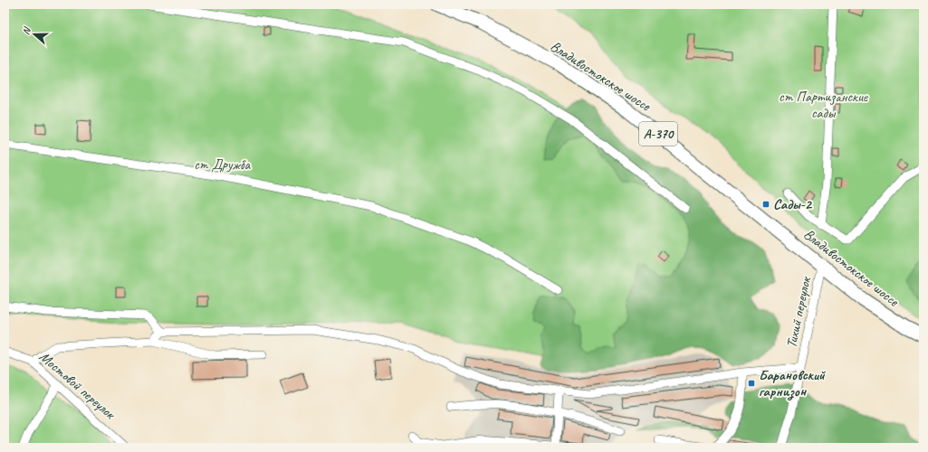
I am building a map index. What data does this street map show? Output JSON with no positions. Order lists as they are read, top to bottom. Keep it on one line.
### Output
{"streets":{"highway":["Владивостокское шоссе","А-370"],"street":["Тихий переулок","Мостовой переулок"]},"crossings":[["Владивостокское шоссе","Тихий переулок"]],"parks":["ст Партизанские сады","ст Дружба"],"places":{"transit":["Сады-2","Барановский гарнизон"]},"north":"left"}
